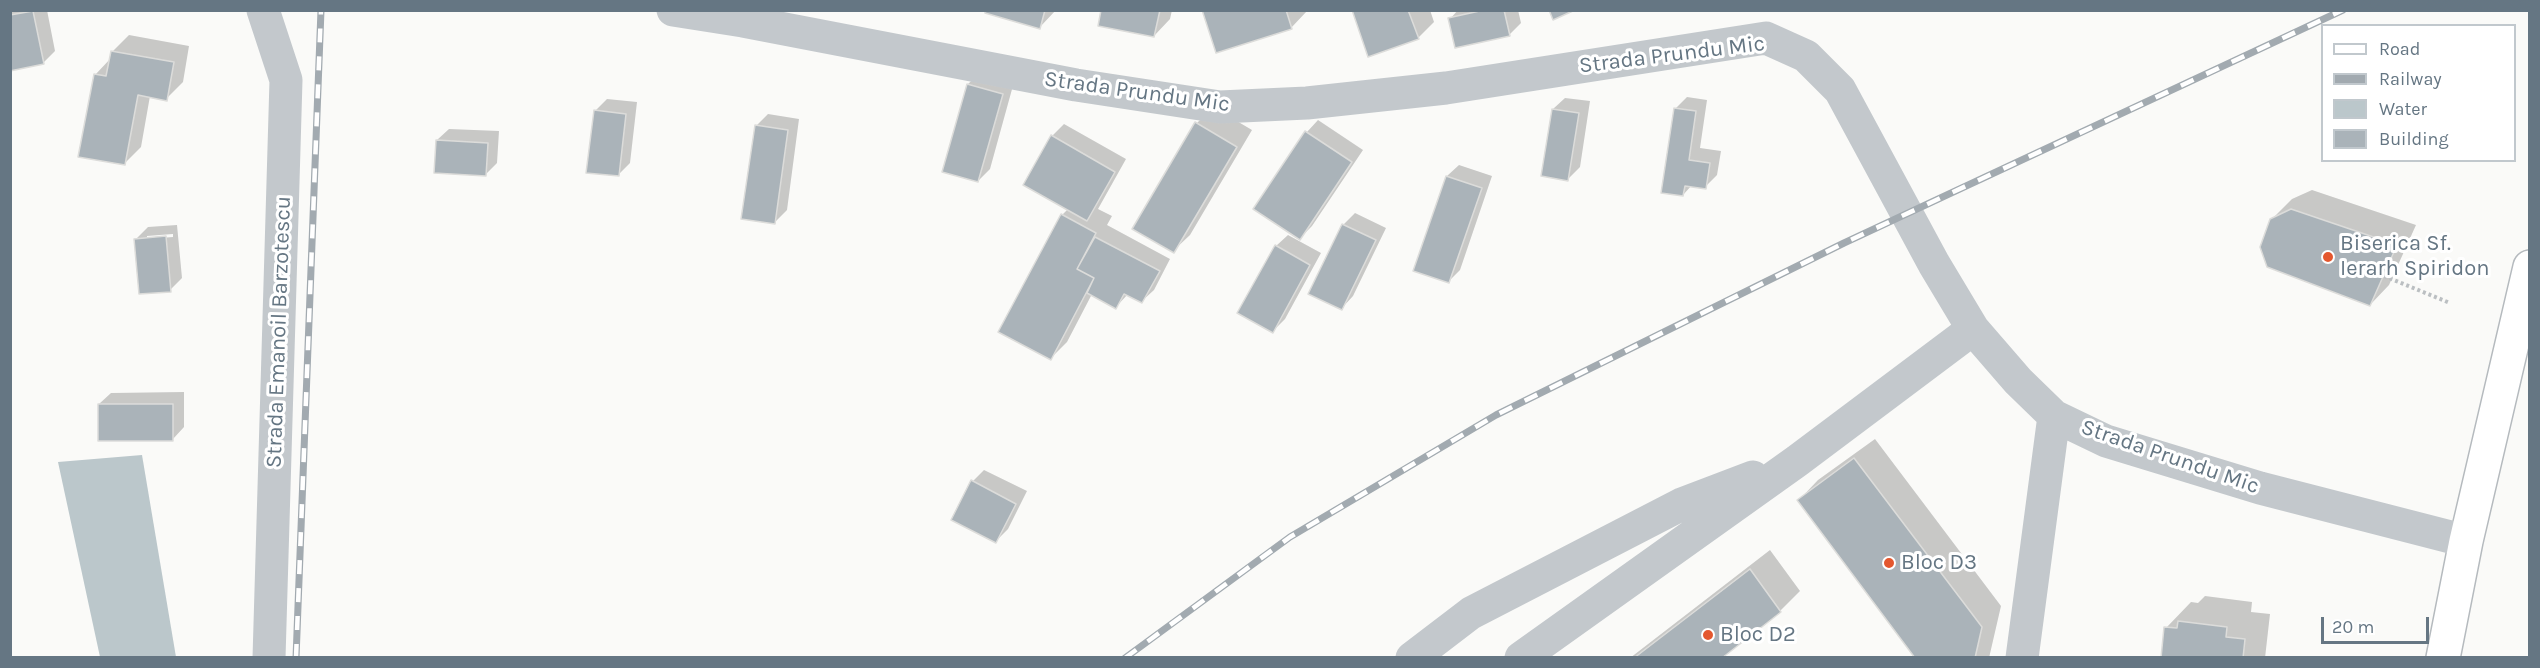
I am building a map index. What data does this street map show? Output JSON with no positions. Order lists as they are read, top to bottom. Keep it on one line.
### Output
{"streets":{"street":["Strada Prundu Mic","Strada Emanoil Barzotescu"]},"places":["Biserica Sf. Ierarh Spiridon","Bloc D3","Bloc D2"],"legend":["Road","Railway","Water","Building"],"scale_bar":"20 m"}
